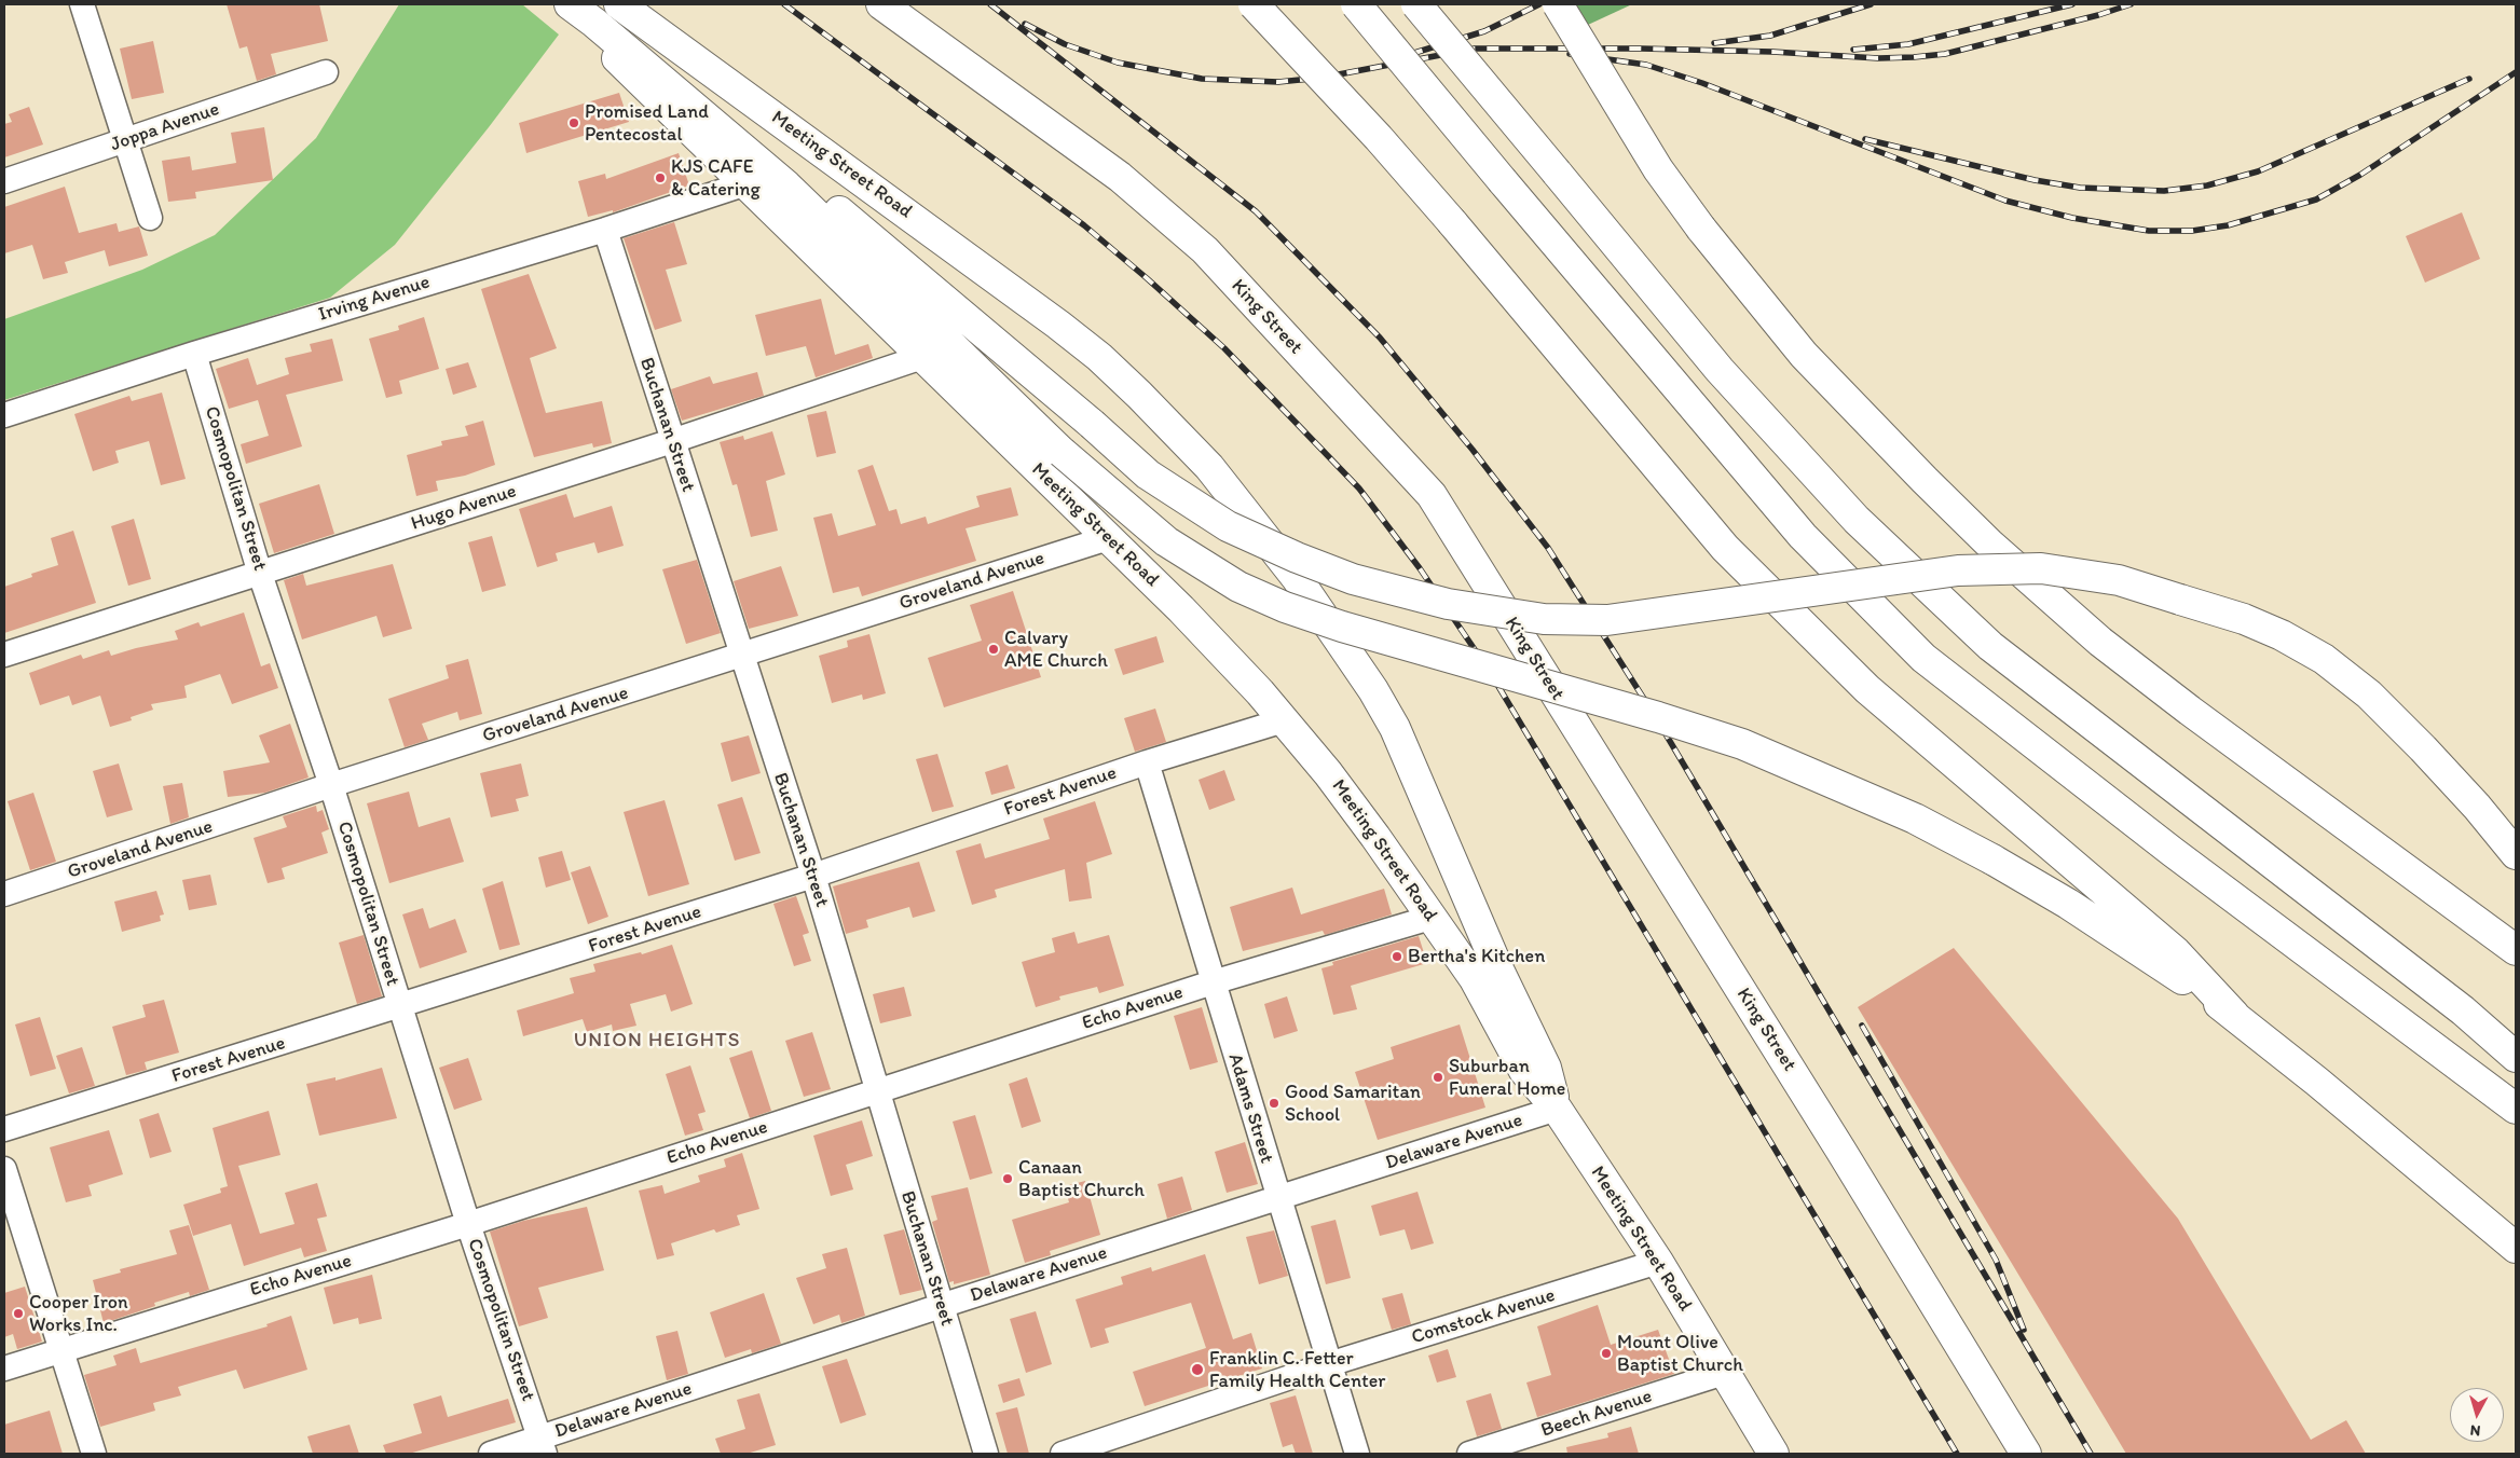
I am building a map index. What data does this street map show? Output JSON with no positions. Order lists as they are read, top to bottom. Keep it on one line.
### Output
{"streets":{"main road":["Meeting Street Road","King Street"],"street":["Joppa Avenue","Irving Avenue","Buchanan Street","Cosmopolitan Street","Hugo Avenue","Groveland Avenue","Forest Avenue","Echo Avenue","Adams Street","Delaware Avenue","Comstock Avenue","Beech Avenue"]},"crossings":[["Meeting Street Road","Irving Avenue"],["Meeting Street Road","Hugo Avenue"],["Meeting Street Road","Groveland Avenue"],["Meeting Street Road","Forest Avenue"],["Meeting Street Road","Echo Avenue"],["Meeting Street Road","Delaware Avenue"],["Meeting Street Road","Comstock Avenue"],["Meeting Street Road","Beech Avenue"],["Irving Avenue","Buchanan Street"],["Irving Avenue","Cosmopolitan Street"],["Buchanan Street","Hugo Avenue"],["Buchanan Street","Groveland Avenue"],["Buchanan Street","Forest Avenue"],["Buchanan Street","Echo Avenue"],["Buchanan Street","Delaware Avenue"],["Cosmopolitan Street","Hugo Avenue"],["Cosmopolitan Street","Groveland Avenue"],["Cosmopolitan Street","Forest Avenue"],["Cosmopolitan Street","Echo Avenue"],["Cosmopolitan Street","Delaware Avenue"],["Forest Avenue","Adams Street"],["Echo Avenue","Adams Street"],["Adams Street","Delaware Avenue"],["Adams Street","Comstock Avenue"]],"districts":["UNION HEIGHTS"],"places":["Promised Land Pentecostal","KJS CAFE & Catering","Calvary AME Church","Bertha's Kitchen","Suburban Funeral Home","Good Samaritan School","Canaan Baptist Church","Cooper Iron Works Inc.","Mount Olive Baptist Church","Franklin C. Fetter Family Health Center"],"north":"bottom"}
